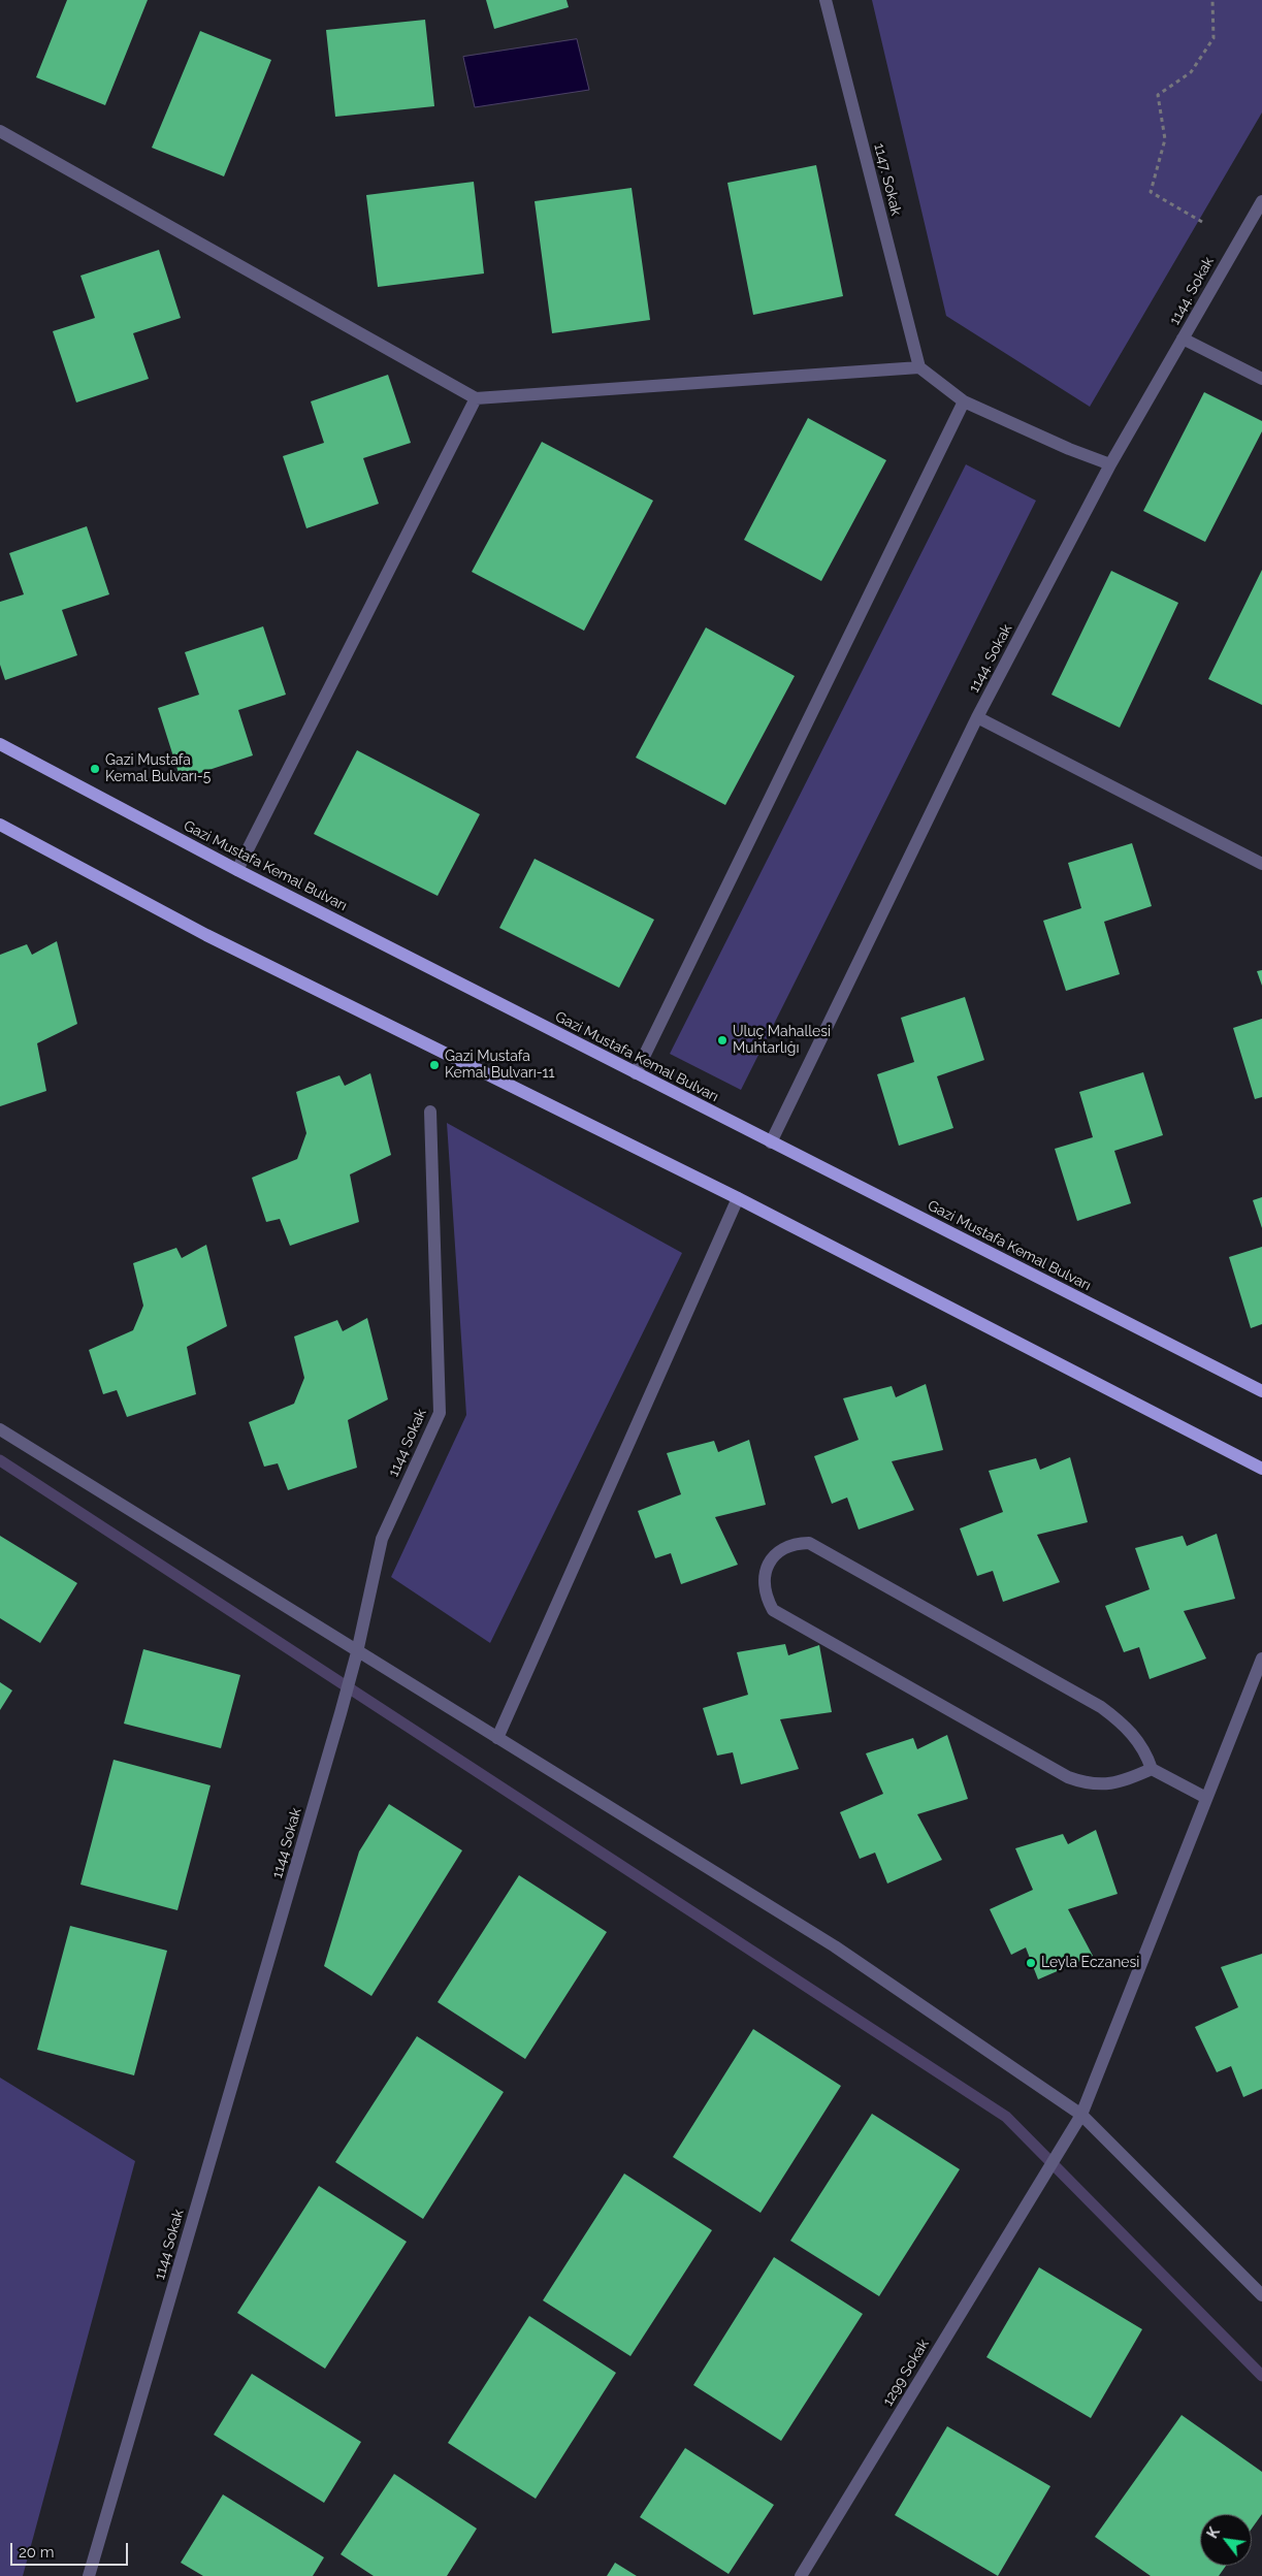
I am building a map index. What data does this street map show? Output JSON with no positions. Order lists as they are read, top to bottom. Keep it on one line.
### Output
{"streets":{"main road":["Gazi Mustafa Kemal Bulvarı"],"street":["1147. Sokak","1144. Sokak","1144 Sokak","1299 Sokak"]},"crossings":[["1144. Sokak","Gazi Mustafa Kemal Bulvarı"]],"places":["Gazi Mustafa Kemal Bulvarı-5","Uluç Mahallesi Muhtarlığı","Gazi Mustafa Kemal Bulvarı-11","Leyla Eczanesi"],"scale_bar":"20 m","north":"top left"}
